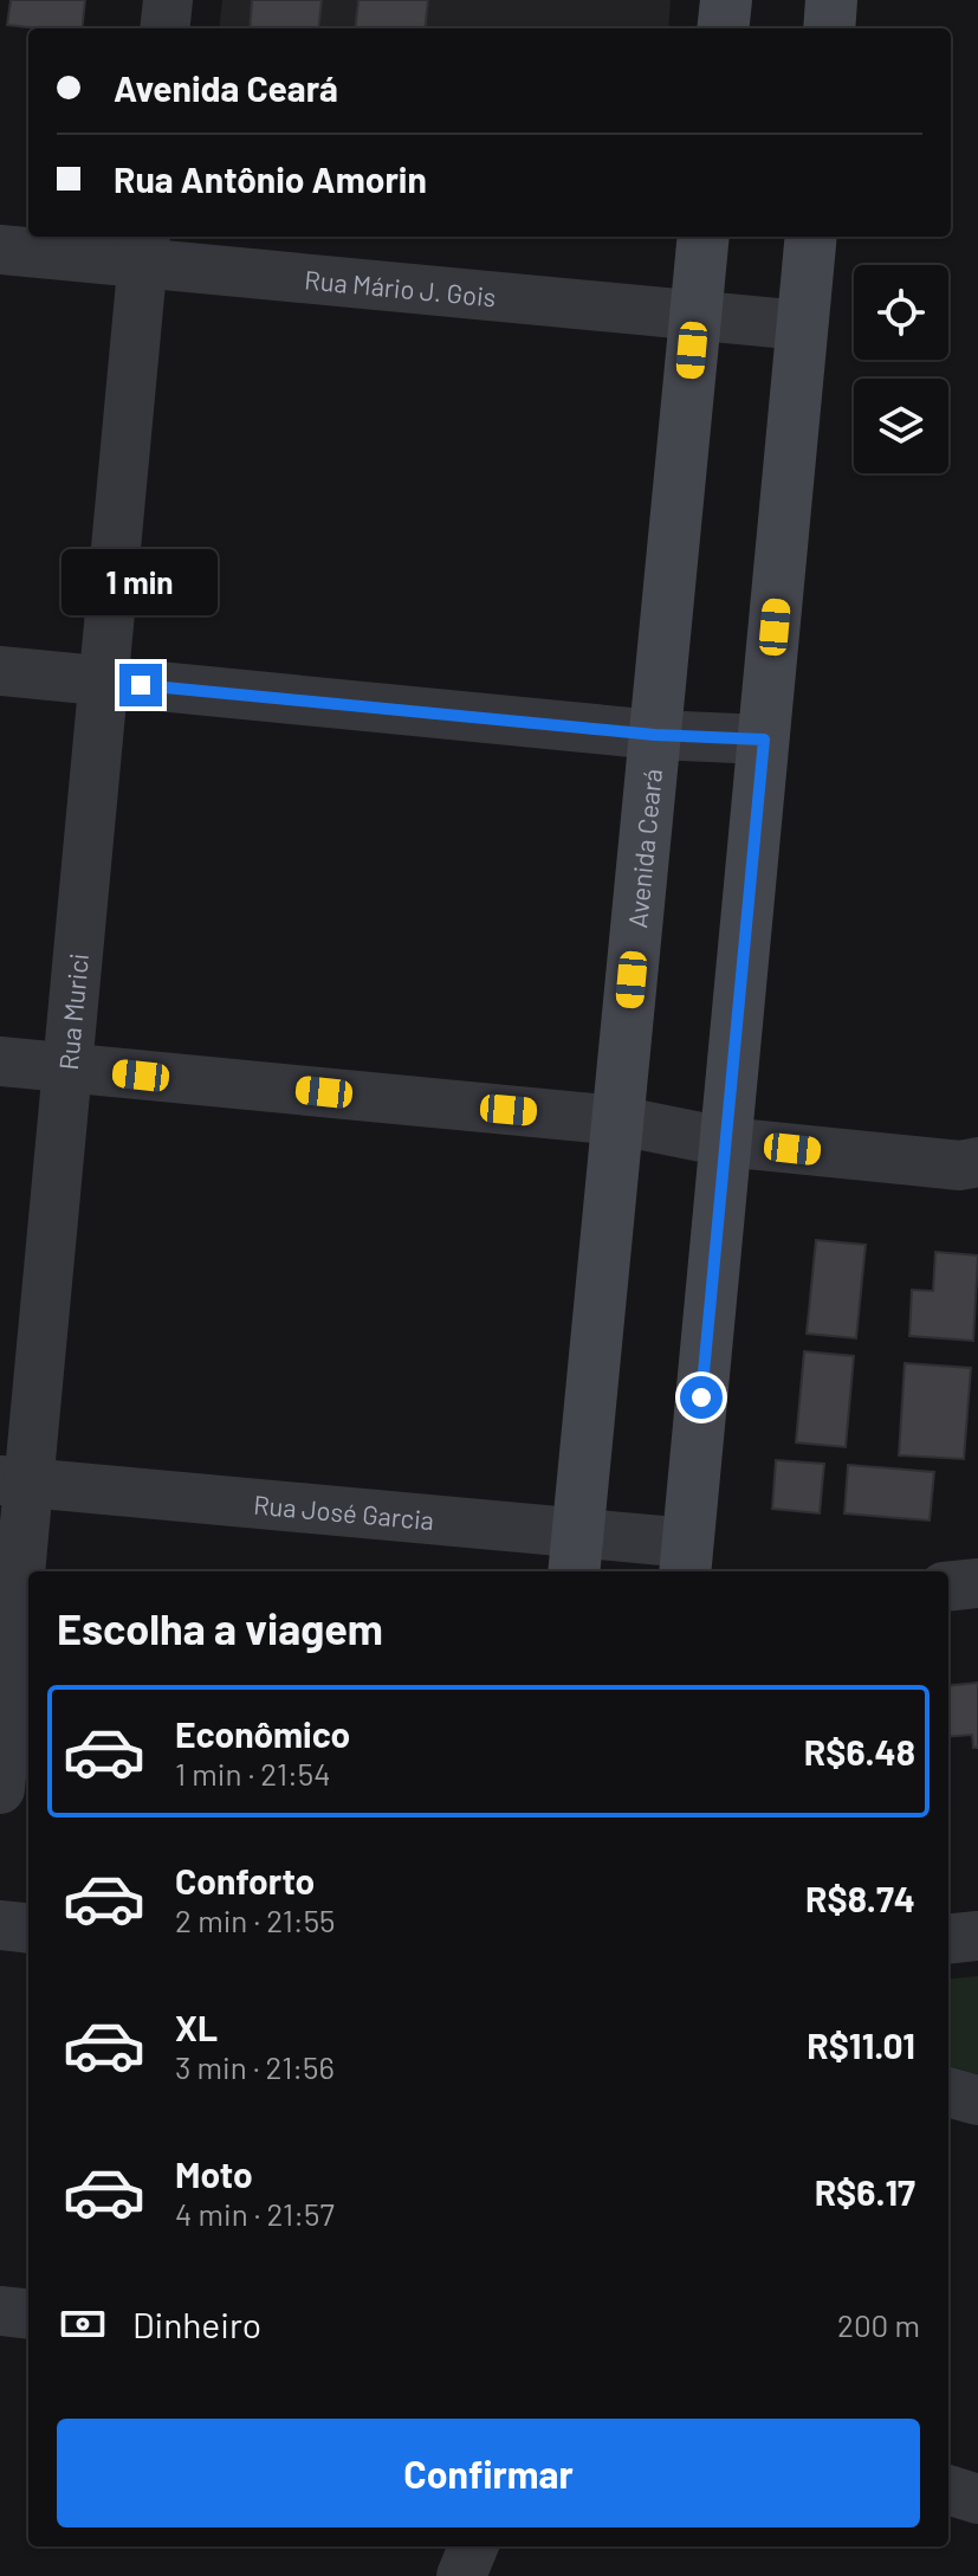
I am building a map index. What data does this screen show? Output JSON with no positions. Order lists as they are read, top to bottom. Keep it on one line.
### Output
{"streets":{"street":["Rua Mário J. Gois","Avenida Ceará","Rua Murici","Rua José Garcia"]},"crossings":[["Rua Mário J. Gois","Avenida Ceará"],["Rua Mário J. Gois","Rua Murici"],["Avenida Ceará","Rua José Garcia"],["Rua Murici","Rua José Garcia"]],"page":{"banner":["Avenida Ceará","Rua Antônio Amorin"],"bubble":"1 min","heading":"Escolha a viagem","list":[{"name":"Econômico","note":"1 min · 21:54","value":"R$6.48"},{"name":"Conforto","note":"2 min · 21:55","value":"R$8.74"},{"name":"XL","note":"3 min · 21:56","value":"R$11.01"},{"name":"Moto","note":"4 min · 21:57","value":"R$6.17"}],"pay":["Dinheiro","200 m"],"buttons":"Confirmar"}}
